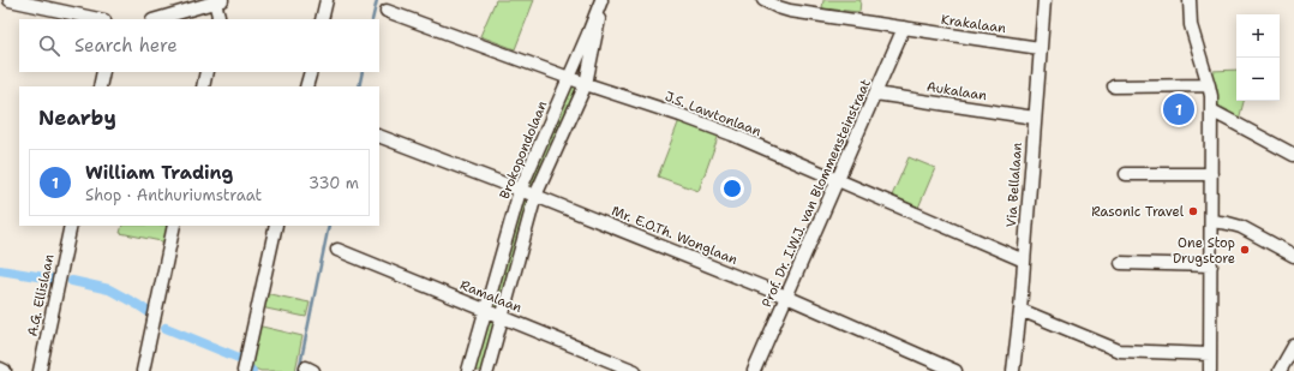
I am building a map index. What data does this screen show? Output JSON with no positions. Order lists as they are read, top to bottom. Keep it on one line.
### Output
{"streets":{"street":["Krakalaan","Aukalaan","J.S. Lawtonlaan","Brokopondolaan","Via Bellalaan","Prof. Dr. I.W.J. van Blommensteinstraat","Mr. E.O.Th. Wonglaan","A.G. Ellislaan","Ramalaan"]},"crossings":[["Krakalaan","Via Bellalaan"],["Krakalaan","Prof. Dr. I.W.J. van Blommensteinstraat"],["Aukalaan","Via Bellalaan"],["Aukalaan","Prof. Dr. I.W.J. van Blommensteinstraat"],["J.S. Lawtonlaan","Brokopondolaan"],["J.S. Lawtonlaan","Via Bellalaan"],["J.S. Lawtonlaan","Prof. Dr. I.W.J. van Blommensteinstraat"],["Brokopondolaan","Mr. E.O.Th. Wonglaan"],["Brokopondolaan","Ramalaan"],["Prof. Dr. I.W.J. van Blommensteinstraat","Mr. E.O.Th. Wonglaan"]],"places":["Rasonic Travel","One Stop Drugstore"],"page":{"map_buttons":["+","−"],"search":"Search here","heading":"Nearby","pins":"1","list":[{"mark":"1","name":"William Trading","note":"Shop · Anthuriumstraat","value":"330 m"}]}}
